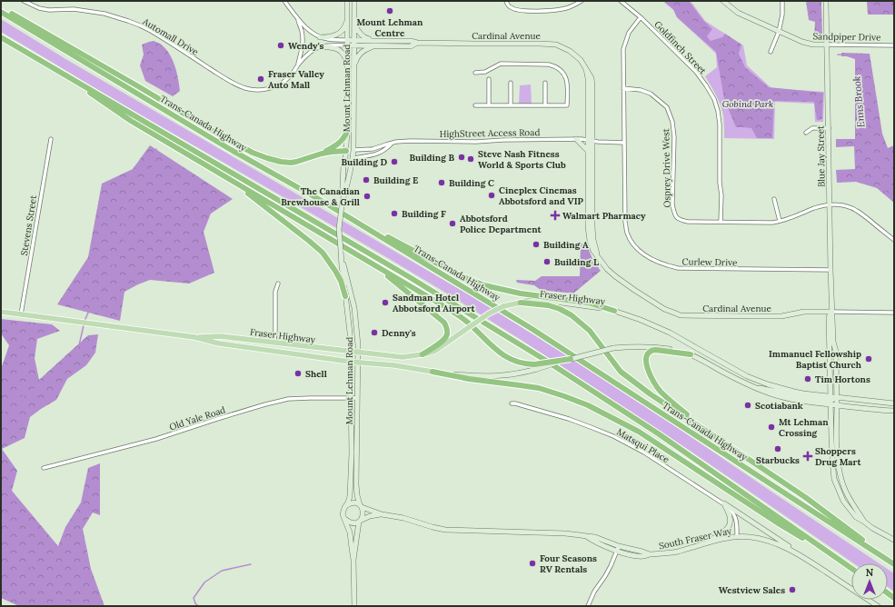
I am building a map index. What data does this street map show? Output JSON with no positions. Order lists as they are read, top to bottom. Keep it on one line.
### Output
{"streets":{"highway":["Trans-Canada Highway"],"main road":["Fraser Highway"],"street":["Cardinal Avenue","Automall Drive","Sandpiper Drive","Goldfinch Street","Mount Lehman Road","HighStreet Access Road","Blue Jay Street","Osprey Drive West","Stevens Street","Curlew Drive","Old Yale Road","Matsqui Place","South Fraser Way"]},"crossings":[["Cardinal Avenue","Mount Lehman Road"],["Cardinal Avenue","HighStreet Access Road"],["Cardinal Avenue","Blue Jay Street"],["Sandpiper Drive","Blue Jay Street"],["Goldfinch Street","Osprey Drive West"],["Goldfinch Street","Curlew Drive"],["Mount Lehman Road","HighStreet Access Road"],["Mount Lehman Road","Fraser Highway"],["Mount Lehman Road","Old Yale Road"],["Mount Lehman Road","South Fraser Way"],["Blue Jay Street","Osprey Drive West"],["Blue Jay Street","Curlew Drive"],["Blue Jay Street","Fraser Highway"],["Osprey Drive West","Curlew Drive"],["Stevens Street","Fraser Highway"],["Matsqui Place","South Fraser Way"]],"water":["Enns Brook"],"parks":["Gobind Park"],"places":{"other":["Mount Lehman Centre","Wendy's","Fraser Valley Auto Mall","Building B","Steve Nash Fitness World & Sports Club","Building D","Building E","Building C","Cineplex Cinemas Abbotsford and VIP","The Canadian Brewhouse & Grill","Building F","Abbotsford Police Department","Building A","Building L","Sandman Hotel Abbotsford Airport","Denny's","Immanuel Fellowship Baptist Church","Shell","Tim Hortons","Scotiabank","Mt Lehman Crossing","Starbucks","Four Seasons RV Rentals","Westview Sales"],"health":["Walmart Pharmacy","Shoppers Drug Mart"]},"north":"top"}
